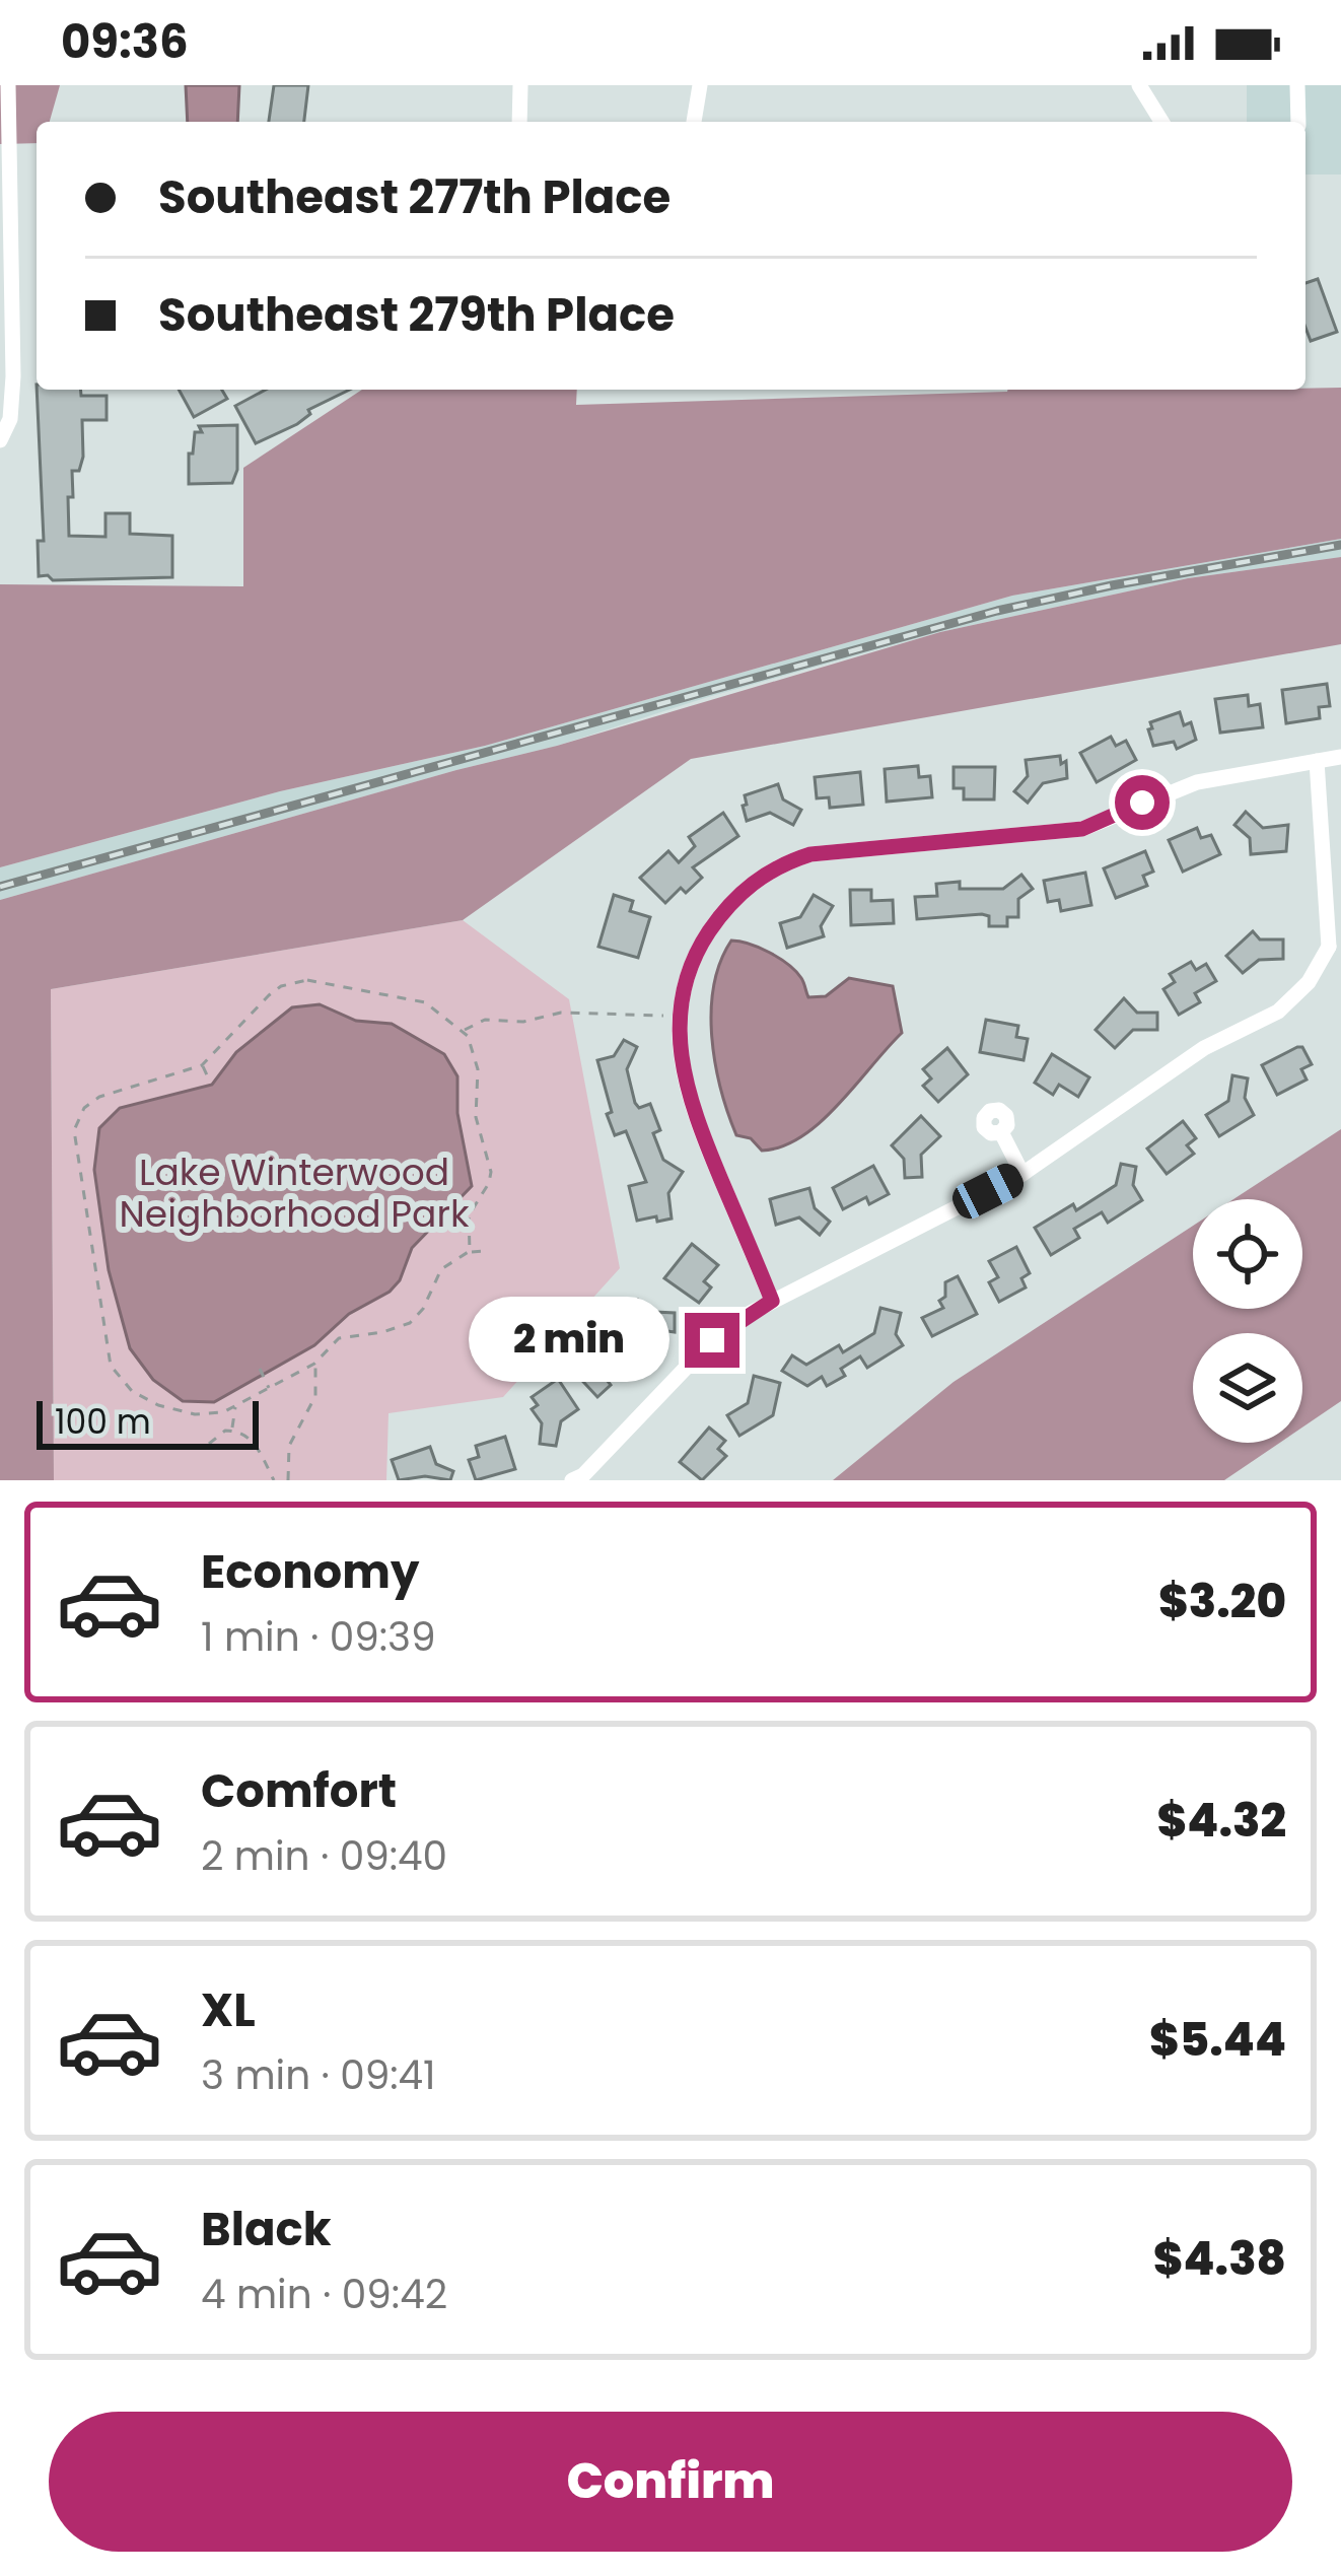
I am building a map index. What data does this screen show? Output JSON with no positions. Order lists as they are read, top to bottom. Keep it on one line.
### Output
{"parks":["Lake Winterwood Neighborhood Park"],"scale_bar":"100 m","page":{"status":"09:36","banner":["Southeast 277th Place","Southeast 279th Place"],"bubble":"2 min","scale":"100 m","list":[{"name":"Economy","note":"1 min · 09:39","value":"$3.20"},{"name":"Comfort","note":"2 min · 09:40","value":"$4.32"},{"name":"XL","note":"3 min · 09:41","value":"$5.44"},{"name":"Black","note":"4 min · 09:42","value":"$4.38"}],"buttons":"Confirm"}}
